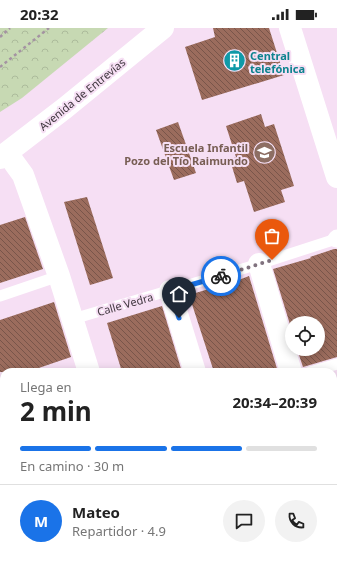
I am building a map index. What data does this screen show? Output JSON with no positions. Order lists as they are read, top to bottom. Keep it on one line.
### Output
{"streets":{"street":["Avenida de Entrevías"],"lane":["Calle Vedra"]},"places":{"building":["Central telefónica"],"school or university":["Escuela Infantil Pozo del Tío Raimundo"]},"page":{"status":"20:32","heading":["2 min","Llega en","20:34–20:39"],"panel":["Mateo","Repartidor · 4.9"],"bar":"En camino · 30 m","round":"M"}}
